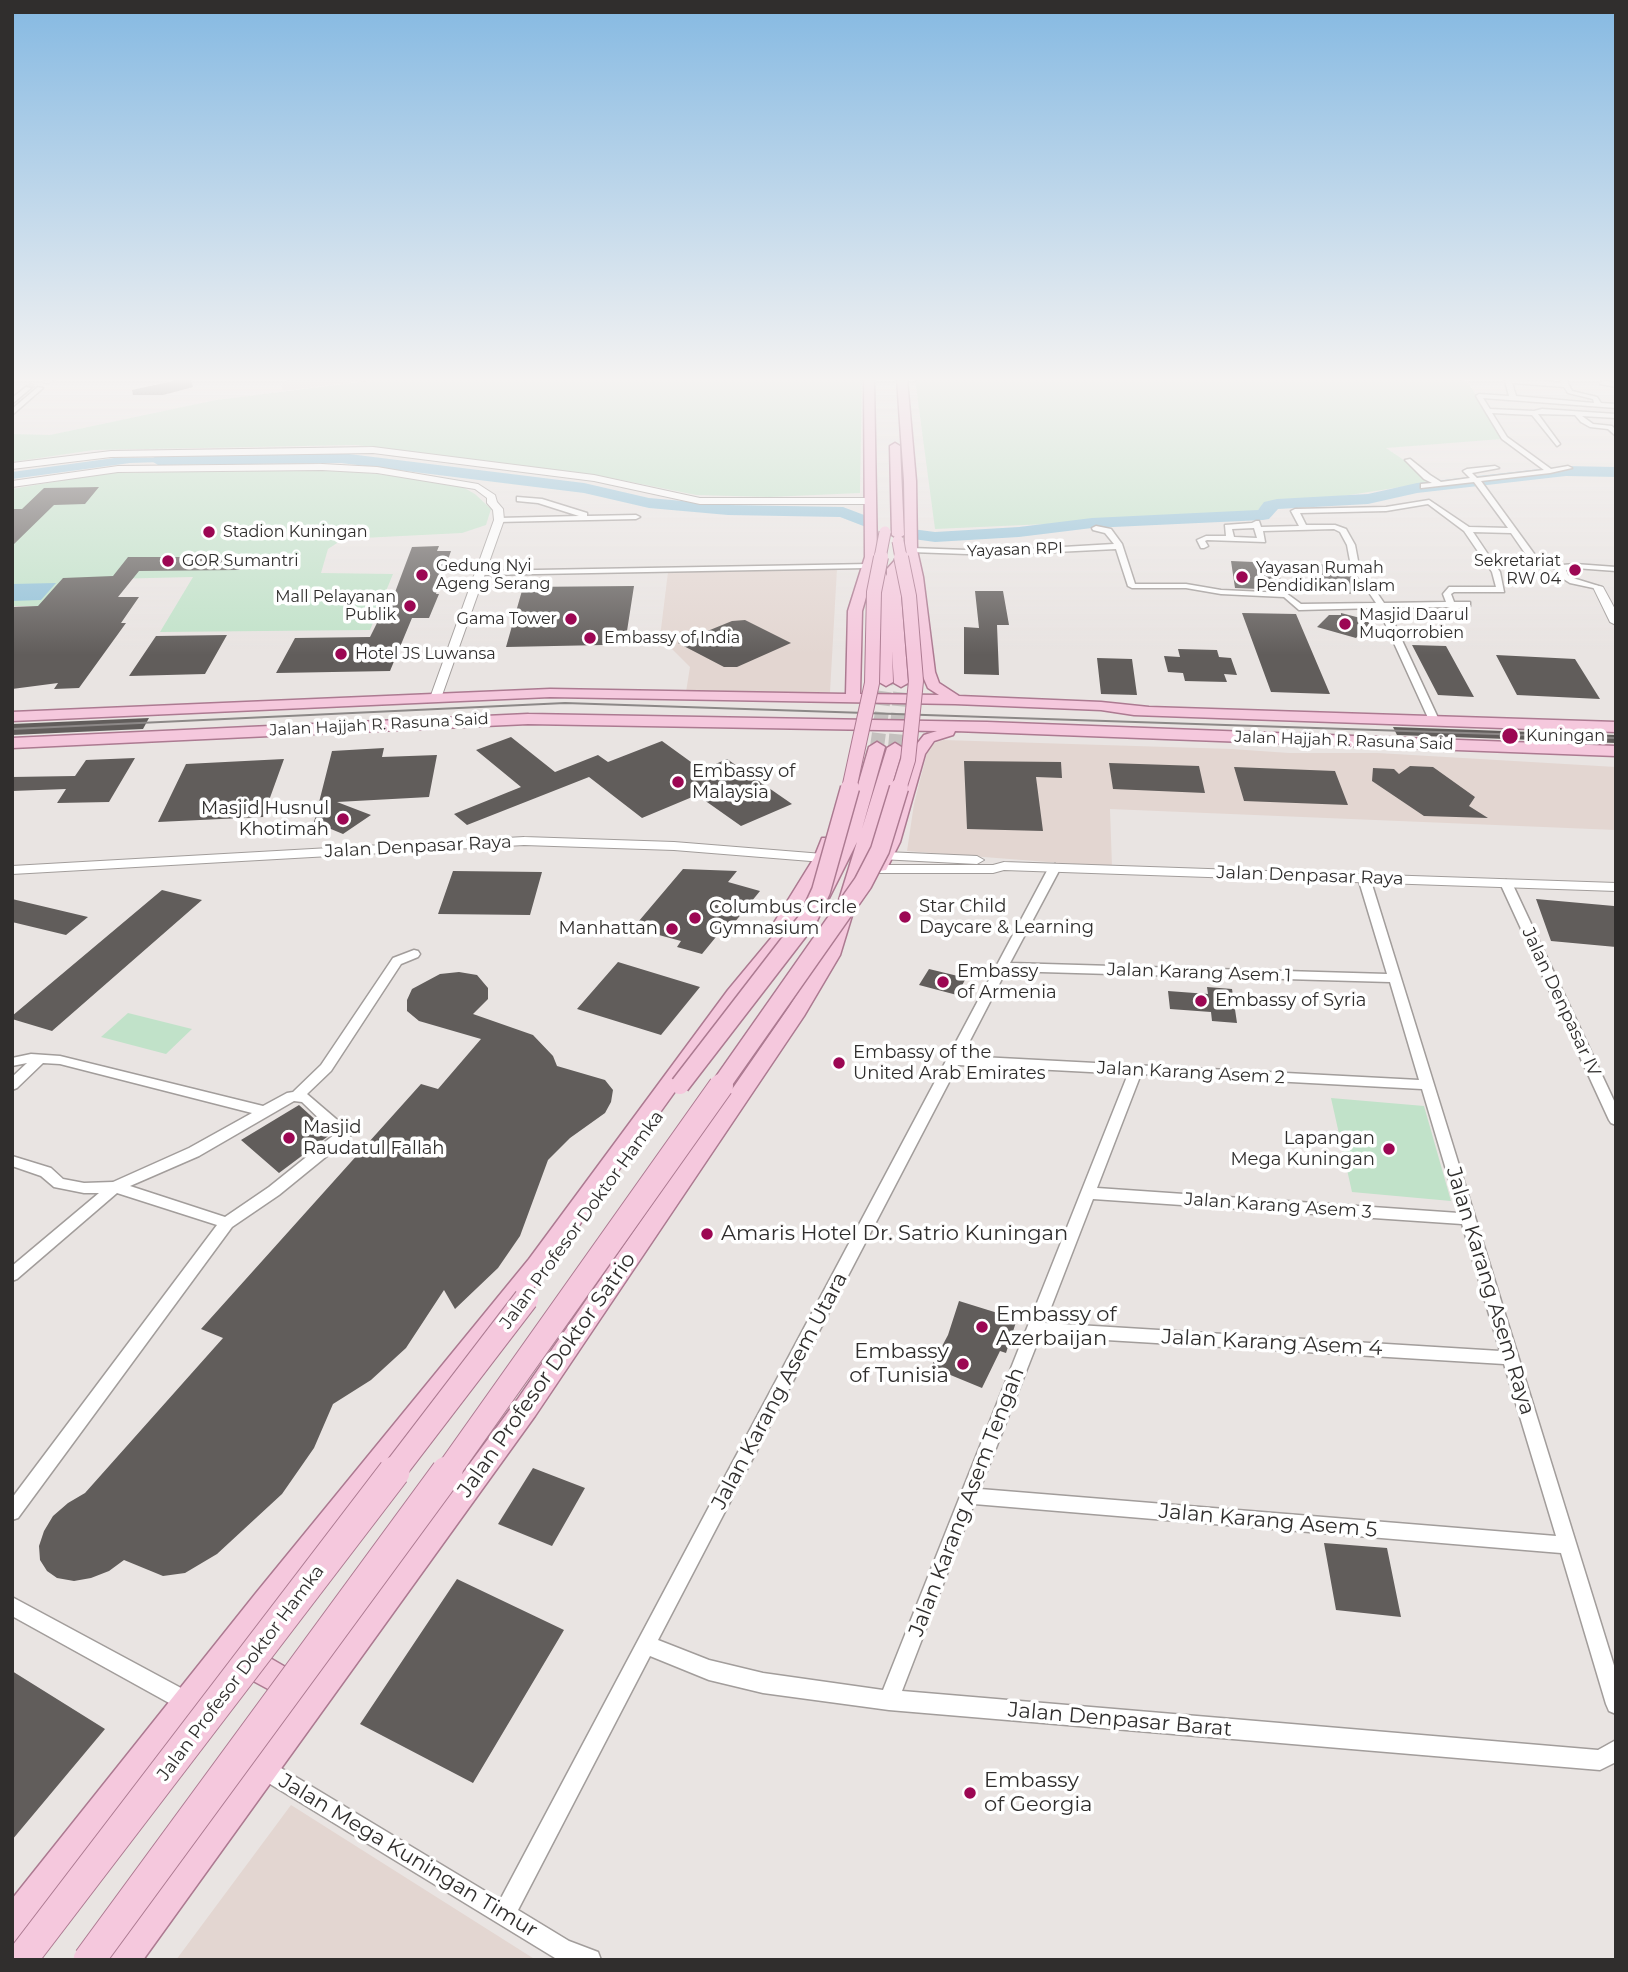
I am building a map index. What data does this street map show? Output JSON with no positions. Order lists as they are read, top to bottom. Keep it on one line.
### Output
{"streets":{"main road":["Jalan Hajjah R. Rasuna Said","Jalan Profesor Doktor Hamka","Jalan Profesor Doktor Satrio"],"street":["Yayasan RPI","Jalan Denpasar Raya","Jalan Karang Asem 1","Jalan Denpasar IV","Jalan Karang Asem 2","Jalan Karang Asem 3","Jalan Karang Asem Raya","Jalan Karang Asem 4","Jalan Karang Asem Utara","Jalan Karang Asem Tengah","Jalan Karang Asem 5","Jalan Denpasar Barat","Jalan Mega Kuningan Timur"]},"crossings":[["Jalan Denpasar Raya","Jalan Denpasar IV"],["Jalan Denpasar Raya","Jalan Karang Asem Raya"],["Jalan Denpasar Raya","Jalan Karang Asem Utara"],["Jalan Karang Asem 1","Jalan Karang Asem Raya"],["Jalan Karang Asem 1","Jalan Karang Asem Utara"],["Jalan Karang Asem 2","Jalan Karang Asem Raya"],["Jalan Karang Asem 2","Jalan Karang Asem Utara"],["Jalan Karang Asem 2","Jalan Karang Asem Tengah"],["Jalan Karang Asem 3","Jalan Karang Asem Raya"],["Jalan Karang Asem 3","Jalan Karang Asem Tengah"],["Jalan Karang Asem Raya","Jalan Karang Asem 4"],["Jalan Karang Asem Raya","Jalan Karang Asem 5"],["Jalan Karang Asem 4","Jalan Karang Asem Tengah"],["Jalan Profesor Doktor Satrio","Jalan Mega Kuningan Timur"],["Jalan Karang Asem Utara","Jalan Denpasar Barat"],["Jalan Karang Asem Utara","Jalan Mega Kuningan Timur"],["Jalan Karang Asem Tengah","Jalan Karang Asem 5"],["Jalan Karang Asem Tengah","Jalan Denpasar Barat"]],"places":["Stadion Kuningan","GOR Sumantri","Sekretariat RW 04","Gedung Nyi Ageng Serang","Yayasan Rumah Pendidikan Islam","Mall Pelayanan Publik","Gama Tower","Masjid Daarul Muqorrobien","Embassy of India","Hotel JS Luwansa","Kuningan","Embassy of Malaysia","Masjid Husnul Khotimah","Star Child Daycare & Learning","Columbus Circle Gymnasium","Manhattan","Embassy of Armenia","Embassy of Syria","Embassy of the United Arab Emirates","Masjid Raudatul Fallah","Lapangan Mega Kuningan","Amaris Hotel Dr. Satrio Kuningan","Embassy of Azerbaijan","Embassy of Tunisia","Embassy of Georgia"]}
